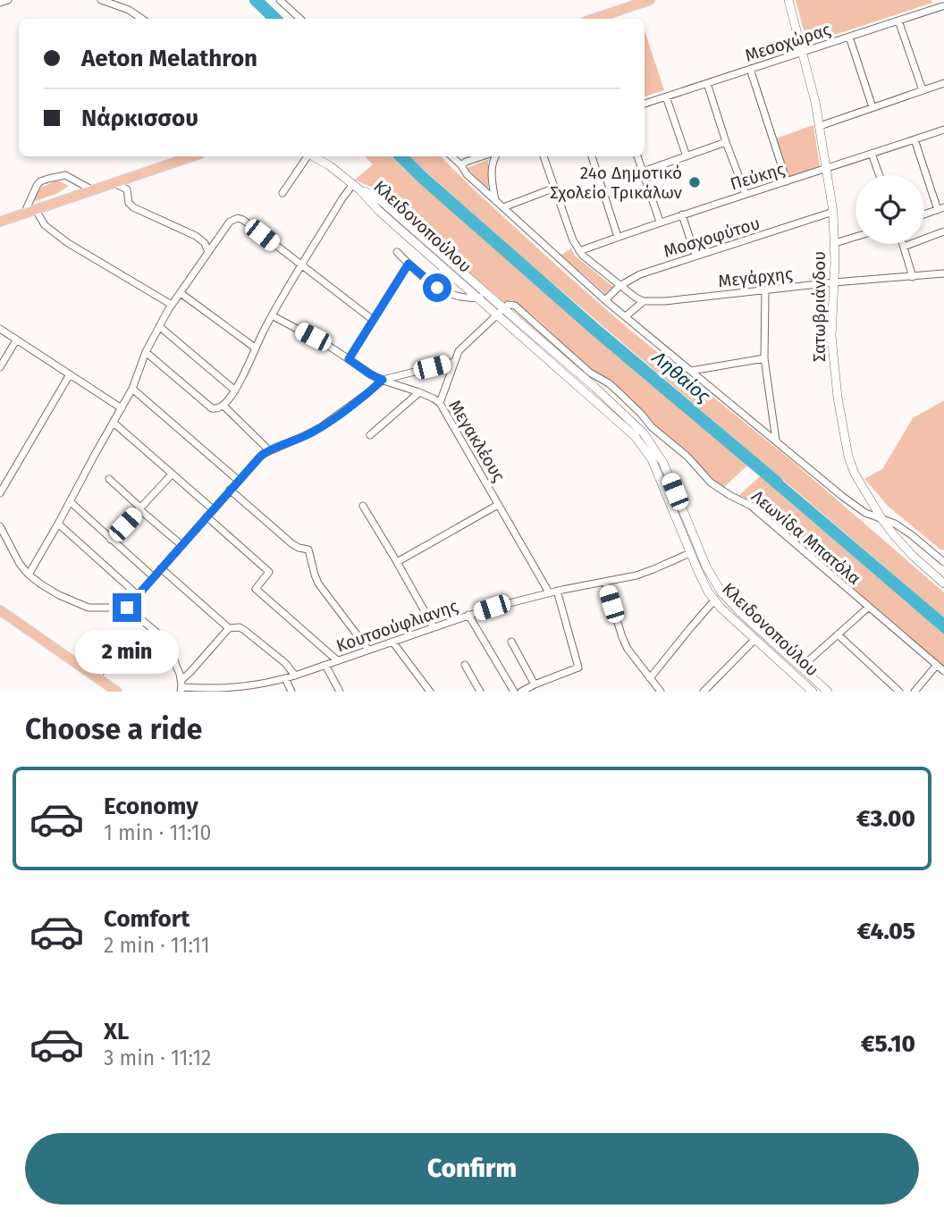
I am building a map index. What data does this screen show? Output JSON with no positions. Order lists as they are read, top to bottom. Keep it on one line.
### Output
{"streets":{"street":["Μεσοχώρας","Πεύκης","Κλειδονοπούλου","Μοσχοφύτου","Μεγάρχης","Σατωβριάνδου","Μεγακλέους","Λεωνίδα Μπατόλα","Κουτσούφλιανης"]},"crossings":[["Μεσοχώρας","Σατωβριάνδου"],["Πεύκης","Σατωβριάνδου"],["Κλειδονοπούλου","Λεωνίδα Μπατόλα"],["Κλειδονοπούλου","Κουτσούφλιανης"],["Μοσχοφύτου","Σατωβριάνδου"],["Μεγάρχης","Σατωβριάνδου"],["Μεγακλέους","Κουτσούφλιανης"]],"water":["Ληθαίος"],"places":["24ο Δημοτικό Σχολείο Τρικάλων"],"page":{"banner":["Aeton Melathron","Νάρκισσου"],"bubble":"2 min","heading":"Choose a ride","list":[{"name":"Economy","note":"1 min · 11:10","value":"€3.00"},{"name":"Comfort","note":"2 min · 11:11","value":"€4.05"},{"name":"XL","note":"3 min · 11:12","value":"€5.10"}],"buttons":"Confirm"}}
